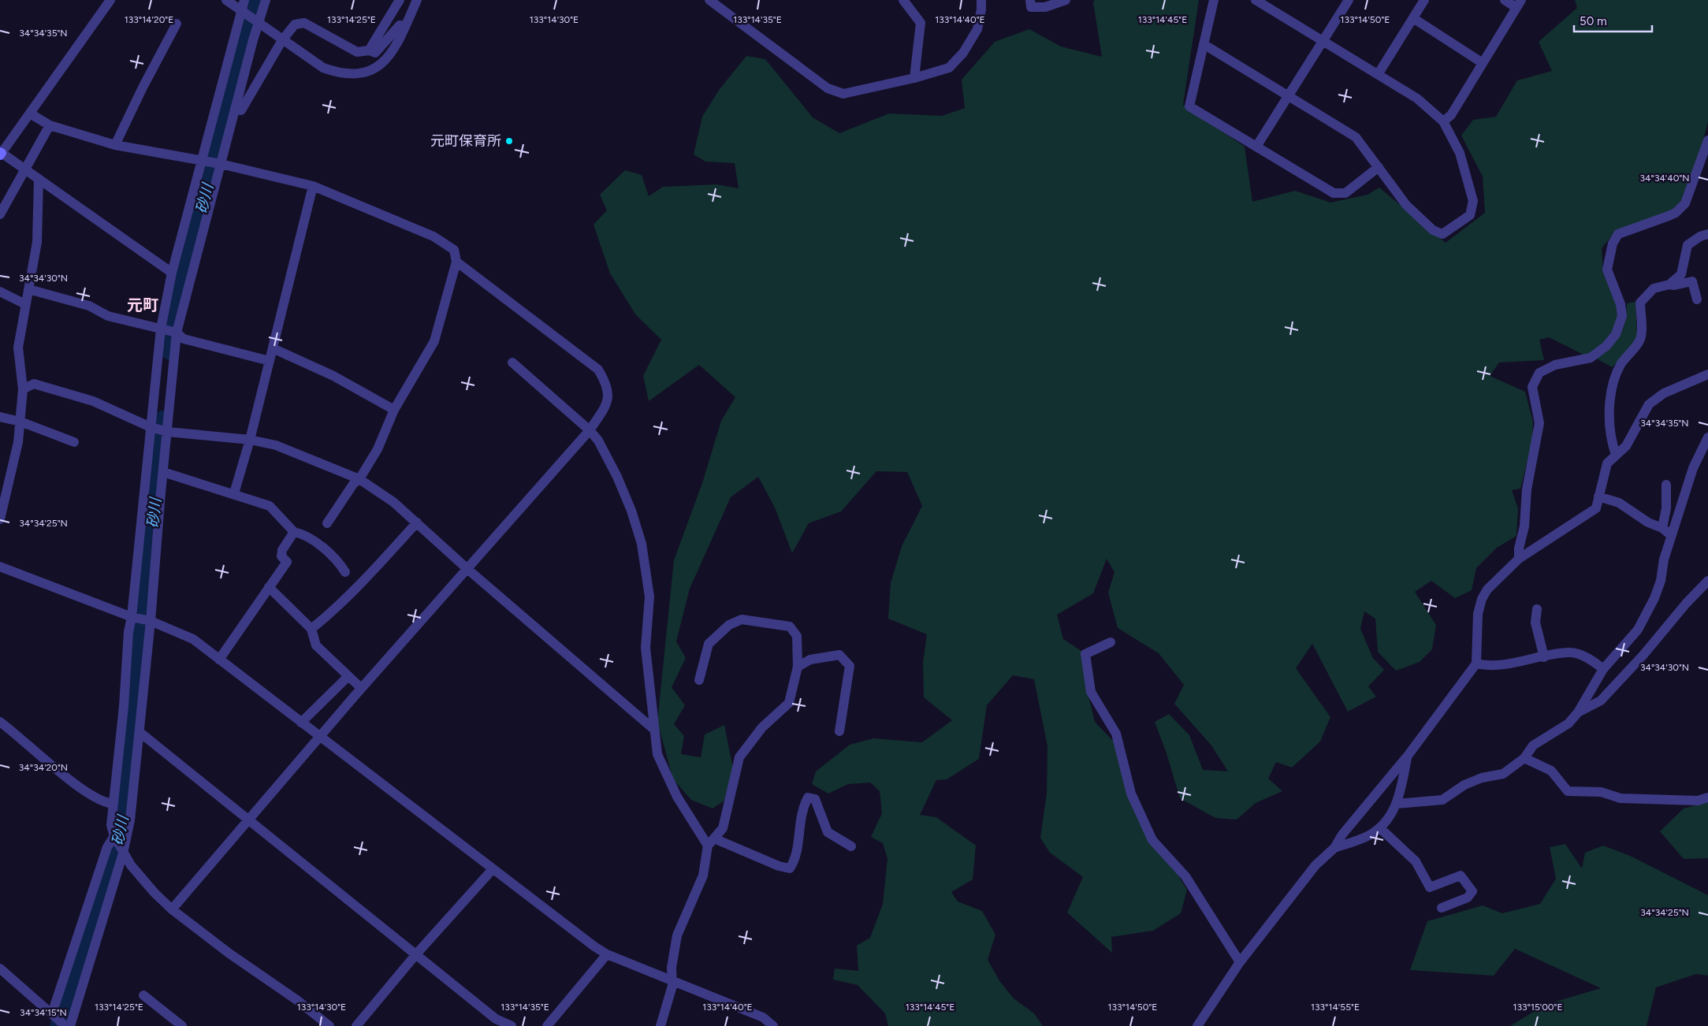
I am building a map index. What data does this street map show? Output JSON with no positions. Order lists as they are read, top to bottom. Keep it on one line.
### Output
{"districts":["元町"],"water":["砂川"],"places":["元町保育所"],"scale_bar":"50 m","coordinates":["133°14'20\"E","133°14'25\"E","133°14'30\"E","133°14'35\"E","133°14'40\"E","133°14'45\"E","133°14'50\"E","34°34'35\"N","34°34'40\"N","34°34'30\"N","34°34'25\"N","34°34'20\"N","133°14'55\"E","133°15'00\"E","34°34'15\"N"]}
